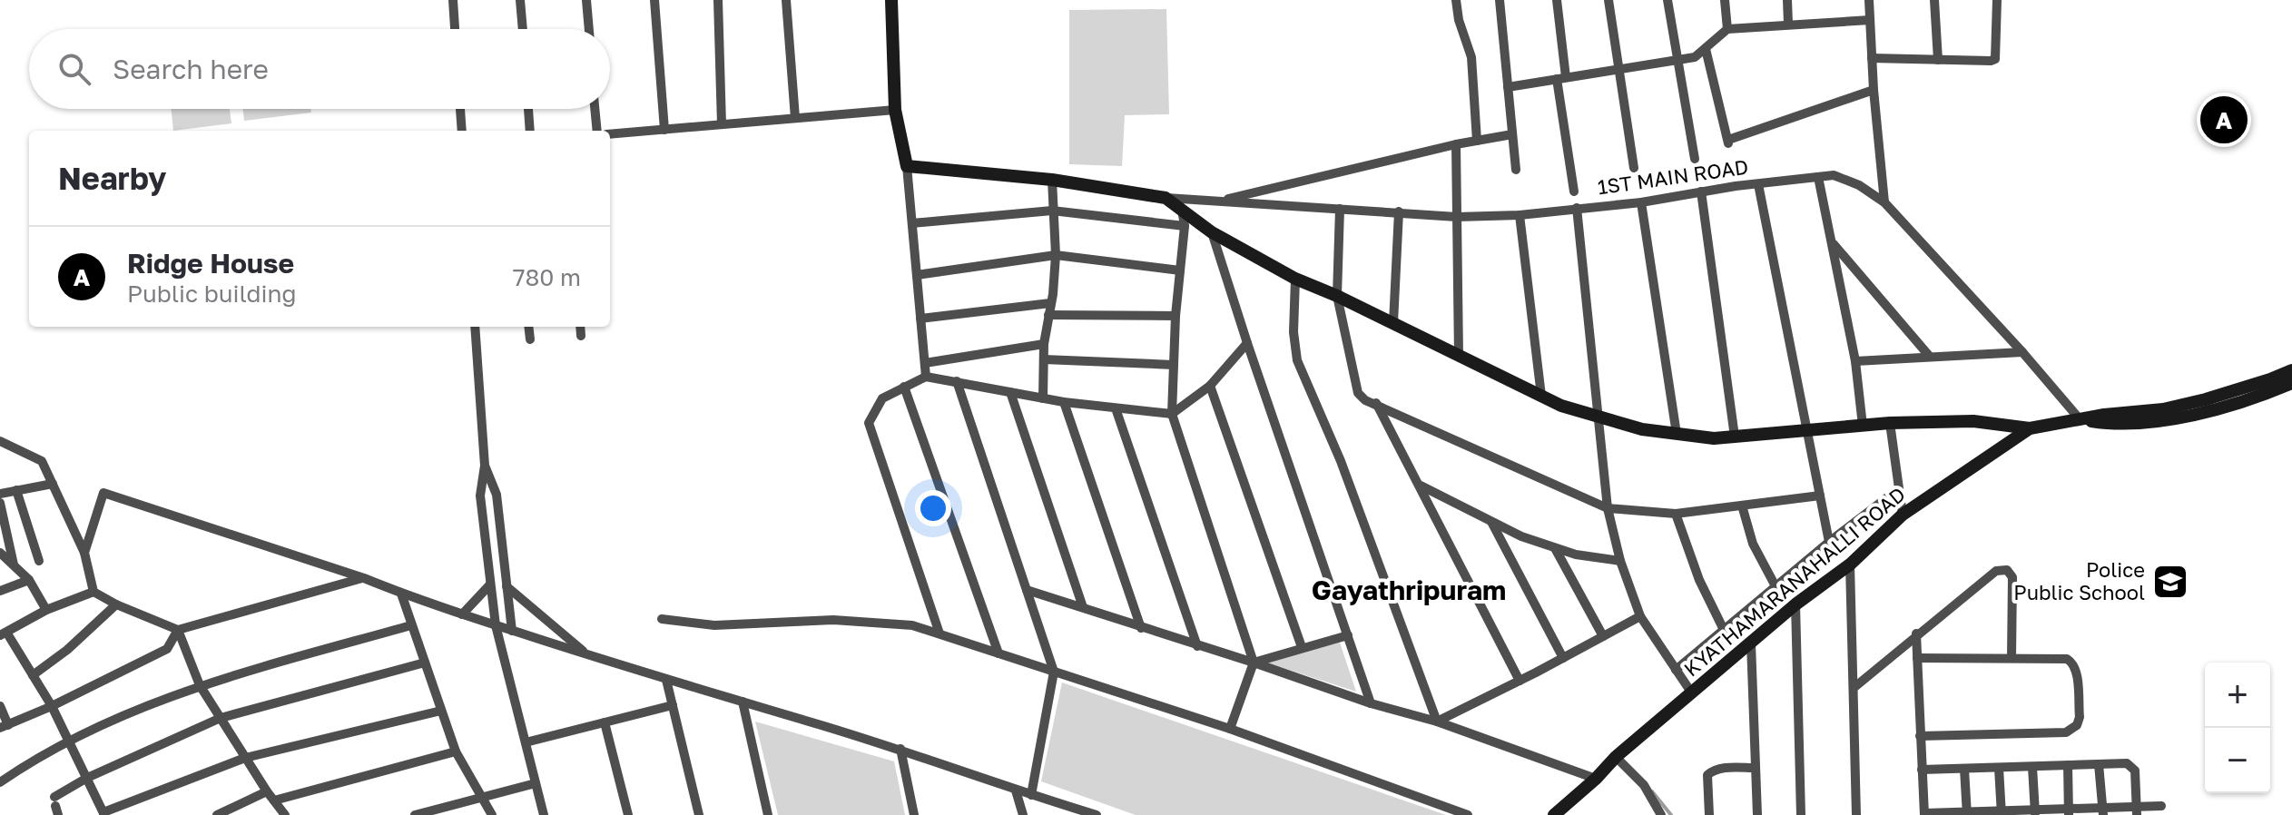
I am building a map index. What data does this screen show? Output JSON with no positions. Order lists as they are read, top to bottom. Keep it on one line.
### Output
{"streets":{"street":["1ST MAIN ROAD","KYATHAMARANAHALLI ROAD"]},"crossings":[["1ST MAIN ROAD","KYATHAMARANAHALLI ROAD"]],"districts":["Gayathripuram"],"places":{"school or university":["Police Public School"]},"page":{"search":"Search here","pins":"A","heading":"Nearby","list":[{"mark":"A","name":"Ridge House","note":"Public building","value":"780 m"}],"map_buttons":["+","−"]}}
